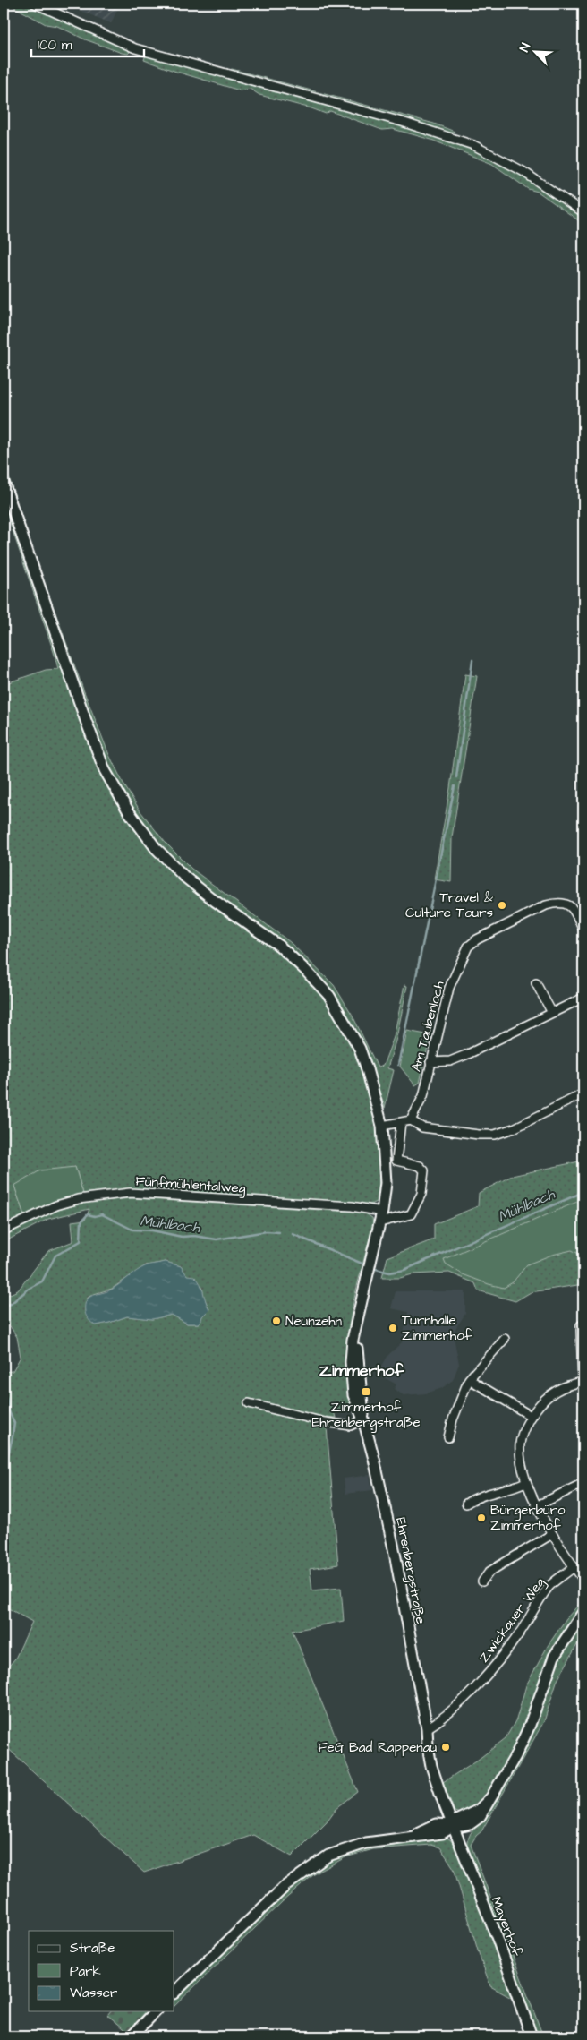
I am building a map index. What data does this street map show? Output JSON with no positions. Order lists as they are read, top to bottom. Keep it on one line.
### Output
{"streets":{"street":["Am Taubenloch","Fünfmühlentalweg","Ehrenbergstraße","Zwickauer Weg","Mayerhof"]},"crossings":[["Fünfmühlentalweg","Ehrenbergstraße"],["Ehrenbergstraße","Zwickauer Weg"],["Ehrenbergstraße","Mayerhof"]],"districts":["Zimmerhof"],"water":["Mühlbach"],"places":{"other":["Travel & Culture Tours","Neunzehn","Turnhalle Zimmerhof","Bürgerbüro Zimmerhof","FeG Bad Rappenau"],"transit":["Zimmerhof Ehrenbergstraße"]},"legend":["Straße","Park","Wasser"],"scale_bar":"100 m","north":"top left"}
